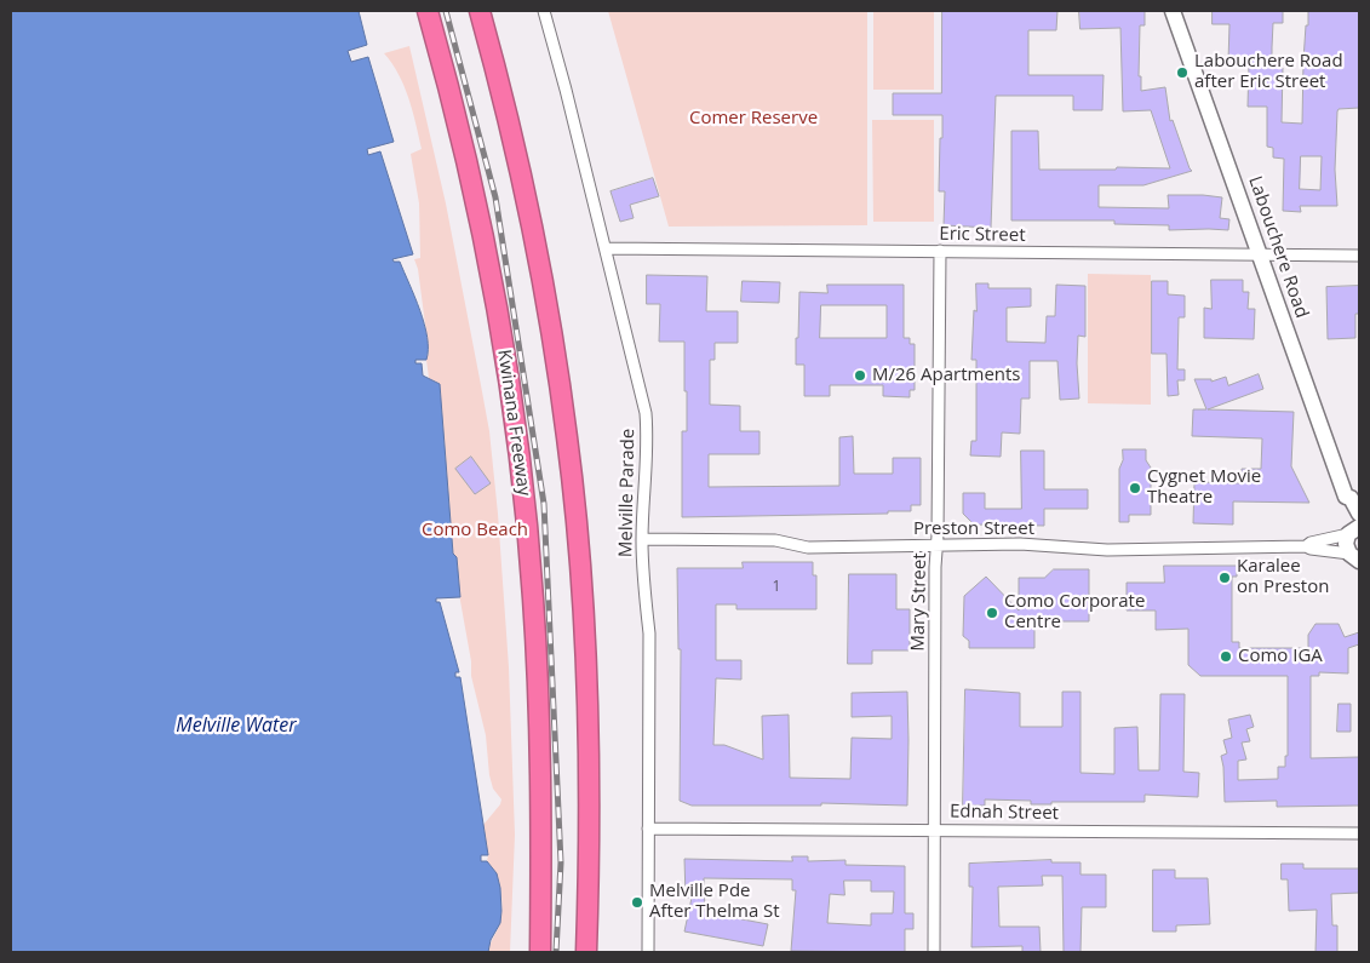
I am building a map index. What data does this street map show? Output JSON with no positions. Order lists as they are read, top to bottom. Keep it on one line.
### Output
{"streets":{"highway":["Kwinana Freeway"],"main road":["Labouchere Road"],"street":["Eric Street","Melville Parade","Preston Street","Mary Street","Ednah Street"]},"crossings":[["Eric Street","Labouchere Road"],["Eric Street","Melville Parade"],["Eric Street","Mary Street"],["Labouchere Road","Preston Street"],["Melville Parade","Preston Street"],["Melville Parade","Ednah Street"],["Preston Street","Mary Street"],["Mary Street","Ednah Street"]],"water":["Melville Water"],"parks":["Comer Reserve","Como Beach"],"places":["Labouchere Road after Eric Street","M/26 Apartments","Cygnet Movie Theatre","Karalee on Preston","Como Corporate Centre","Como IGA","Melville Pde After Thelma St"],"house_numbers":["1"]}
